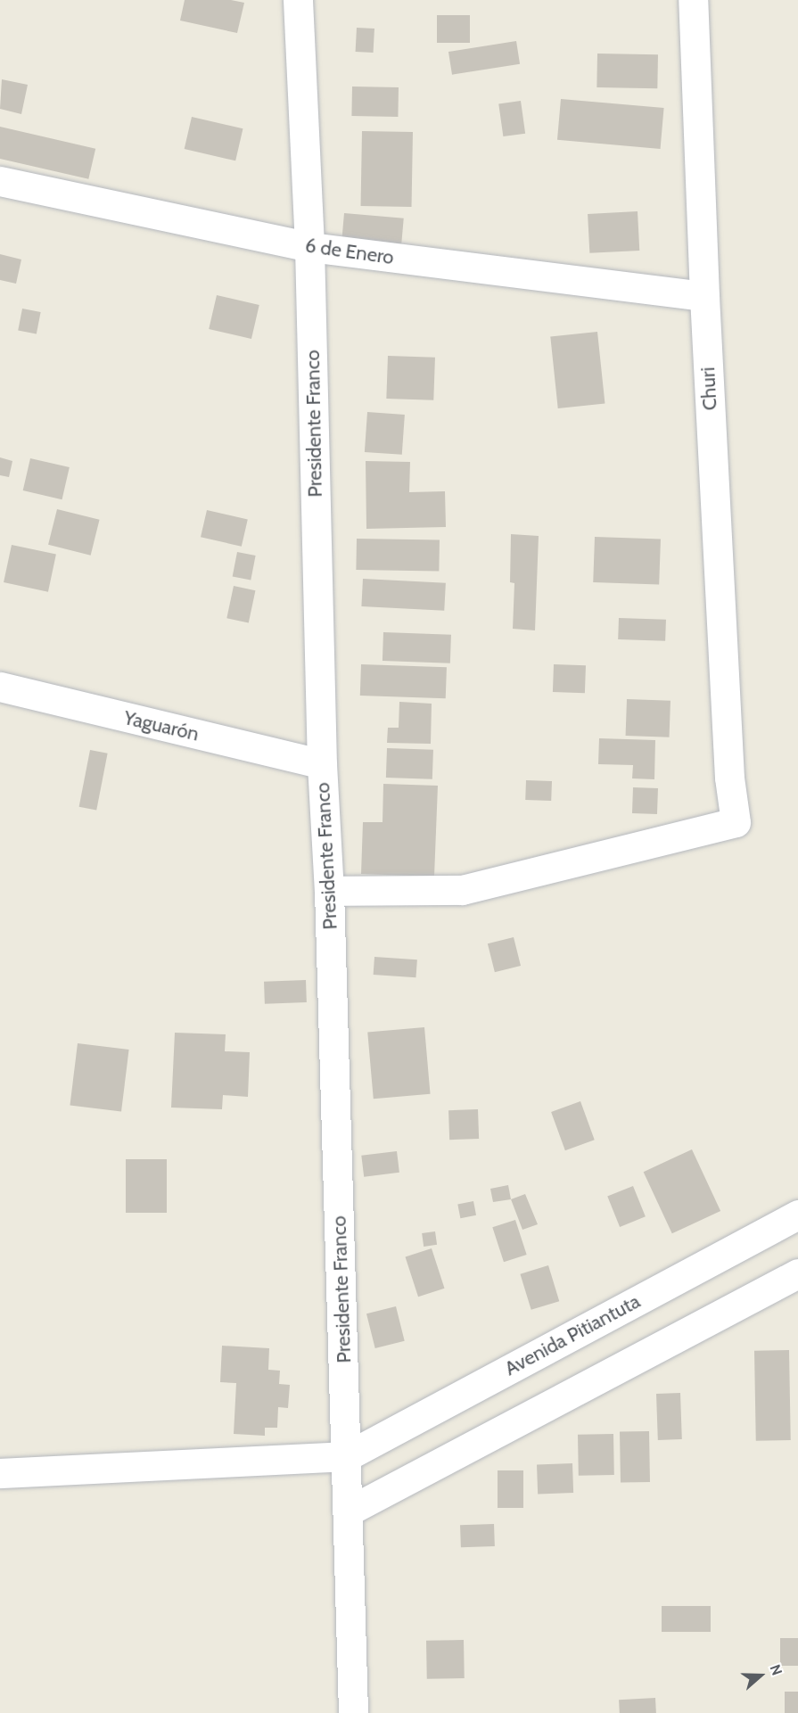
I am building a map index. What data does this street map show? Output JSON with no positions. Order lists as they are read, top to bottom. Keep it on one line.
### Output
{"streets":{"street":["6 de Enero","Churi","Presidente Franco","Yaguarón","Avenida Pitiantuta"]},"crossings":[["6 de Enero","Churi"],["6 de Enero","Presidente Franco"],["Churi","Presidente Franco"],["Presidente Franco","Yaguarón"],["Presidente Franco","Avenida Pitiantuta"]],"north":"right"}
